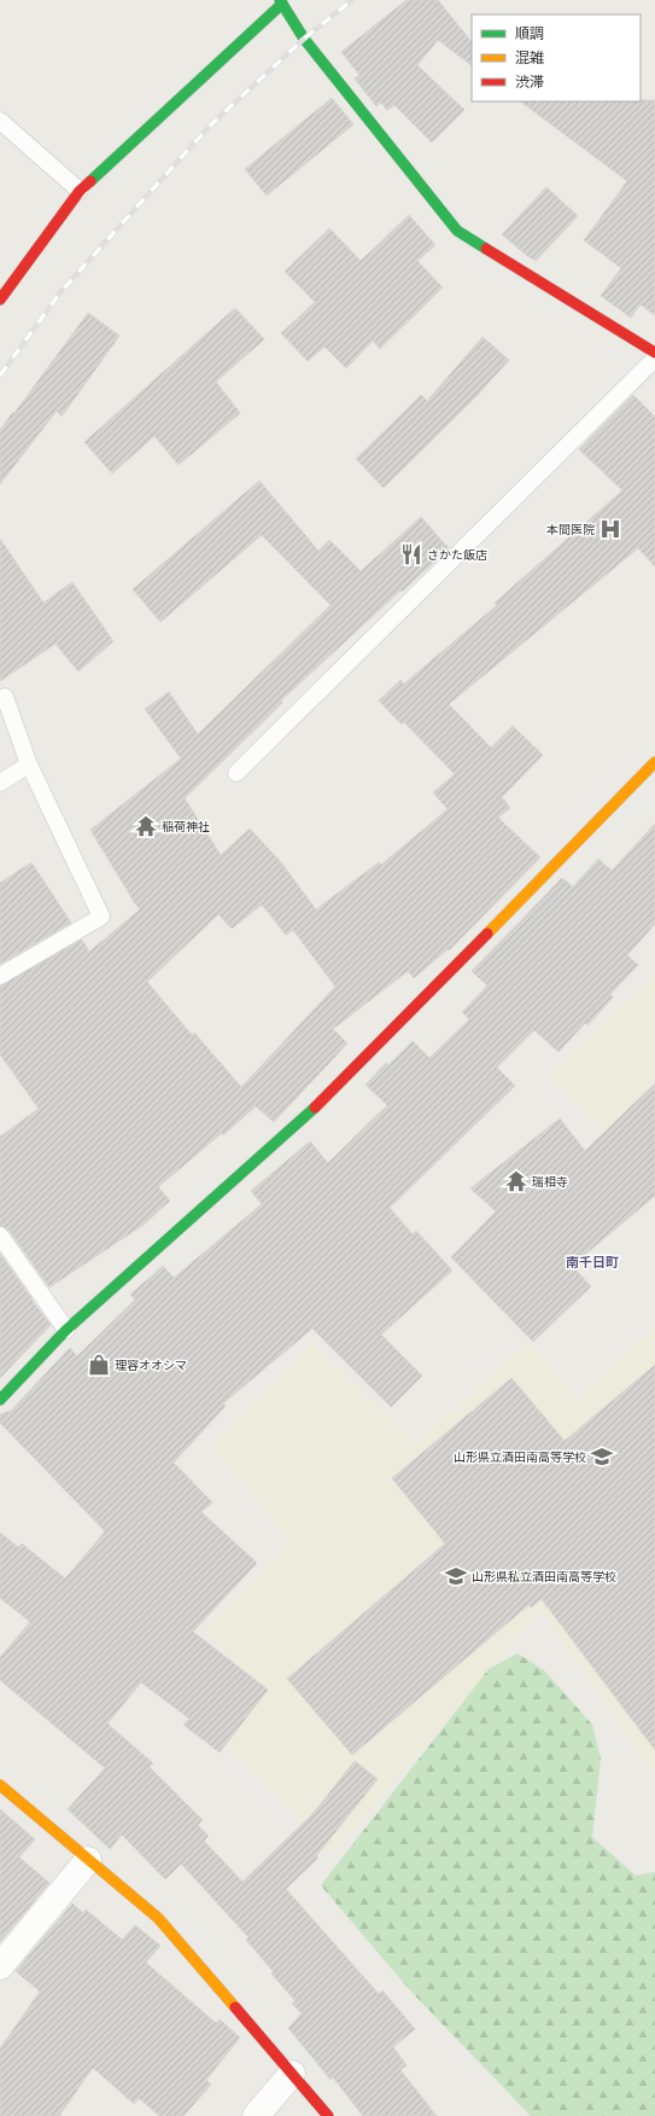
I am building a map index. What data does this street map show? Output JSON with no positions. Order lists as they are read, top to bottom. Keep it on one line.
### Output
{"districts":["南千日町"],"places":{"hospital":["本間医院"],"restaurant":["さかた飯店"],"temple":["稲荷神社","瑞相寺"],"shop":["理容オオシマ"],"school or university":["山形県立酒田南高等学校","山形県私立酒田南高等学校"]},"legend":["順調","混雑","渋滞"]}
